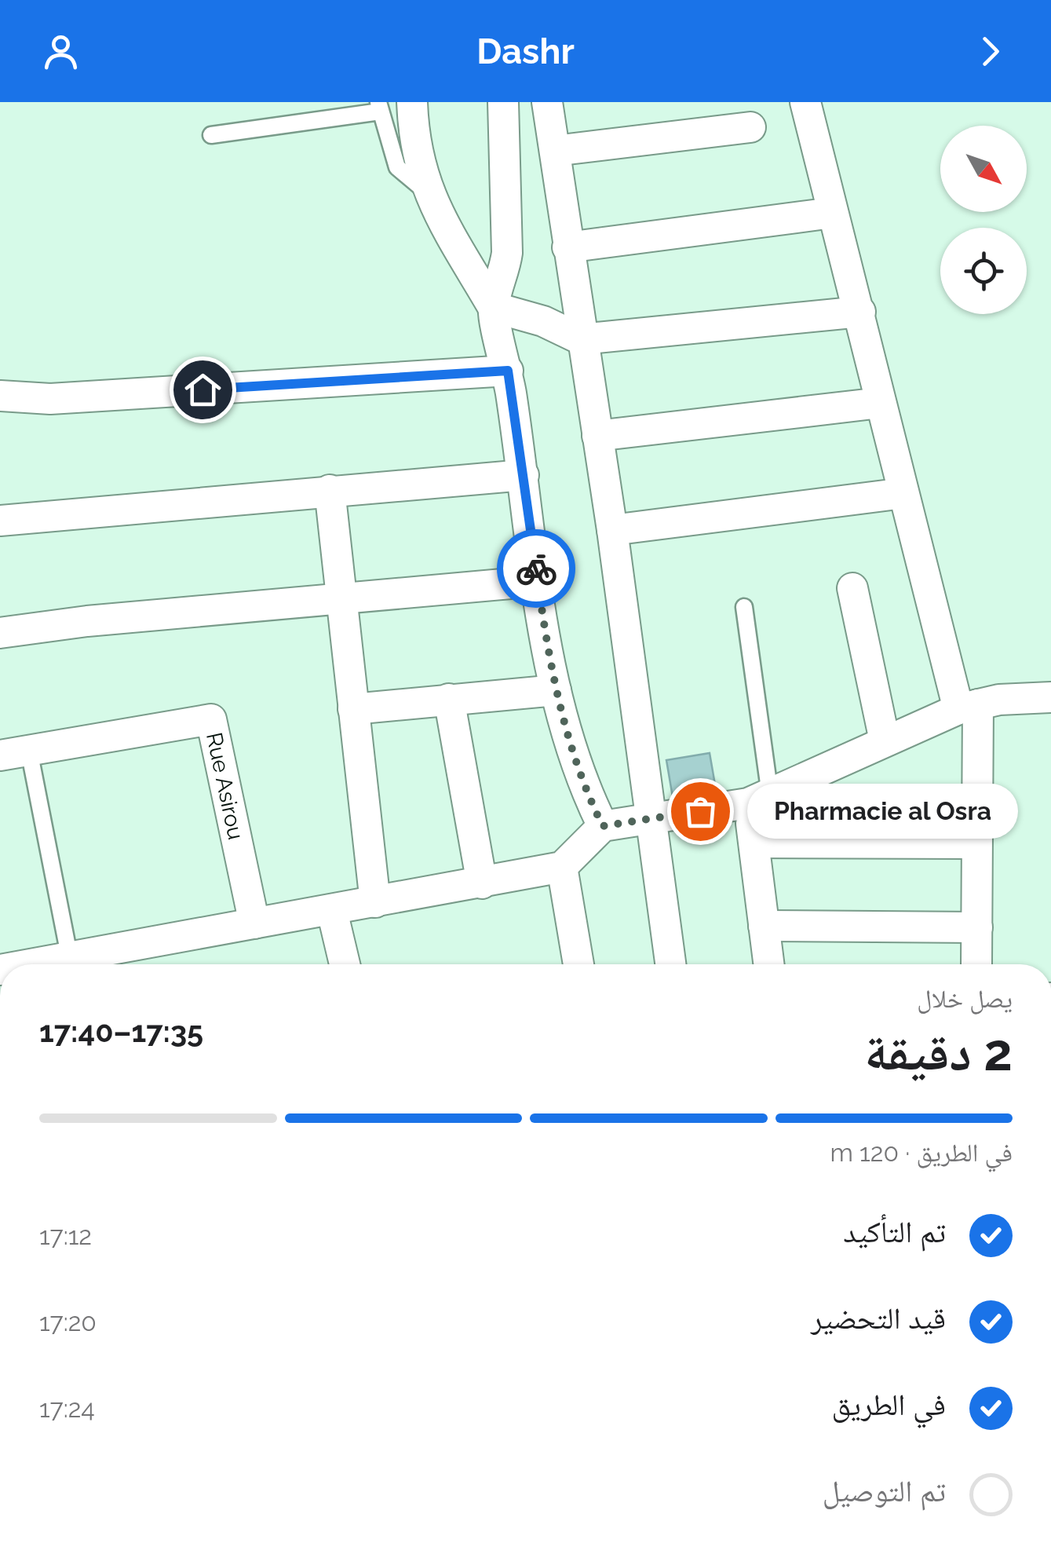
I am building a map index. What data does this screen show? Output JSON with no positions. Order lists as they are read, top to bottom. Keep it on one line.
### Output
{"streets":{"street":["Rue Asirou"]},"places":["Pharmacie al Osra"],"north":"bottom right","page":{"header":"Dashr","bubble":"Pharmacie al Osra","heading":["2 دقيقة","يصل خلال","17:35–17:40"],"bar":"في الطريق · 120 m","list":[["تم التأكيد","17:12"],["قيد التحضير","17:20"],["في الطريق","17:24"],"تم التوصيل"]}}
